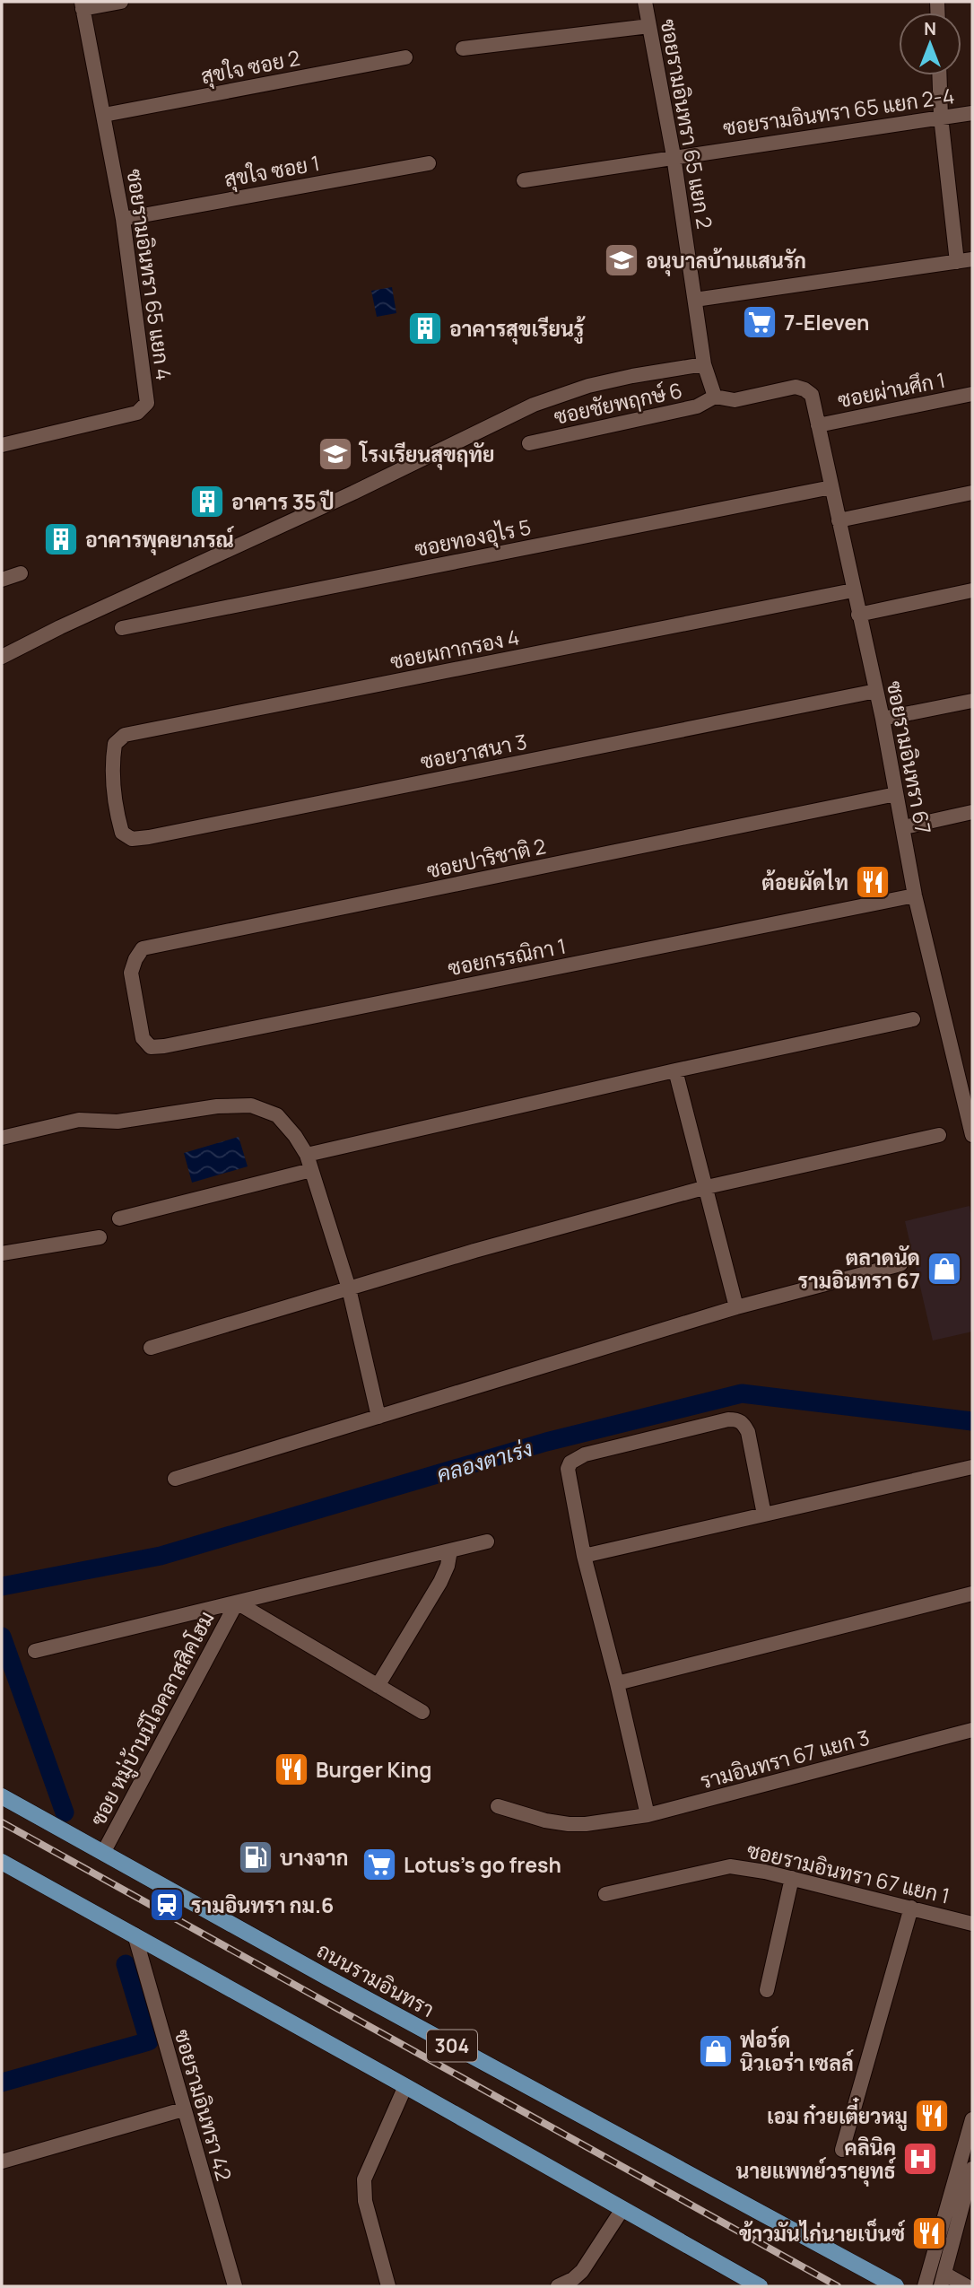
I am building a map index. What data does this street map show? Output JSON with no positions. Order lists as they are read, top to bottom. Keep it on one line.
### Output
{"streets":{"main road":["ถนนรามอินทรา","304"],"street":["สุขใจ ซอย 2","ซอยรามอินทรา 65 แยก 2-4","ซอยรามอินทรา 65 แยก 2","สุขใจ ซอย 1","ซอยรามอินทรา 65 แยก 4","ซอยผ่านศึก 1","ซอยชัยพฤกษ์ 6","ซอยทองอุไร 5","ซอยผกากรอง 4","ซอยวาสนา 3","ซอยรามอินทรา 67","ซอยปาริชาติ 2","ซอยกรรณิกา 1","ซอย หมู่บ้านนีโอคลาสสิคโฮม","รามอินทรา 67 แยก 3","ซอยรามอินทรา 67 แยก 1","ซอยรามอินทรา 42"]},"crossings":[["สุขใจ ซอย 2","ซอยรามอินทรา 65 แยก 4"],["ซอยรามอินทรา 65 แยก 2-4","ซอยรามอินทรา 65 แยก 2"],["ซอยรามอินทรา 65 แยก 2","ซอยชัยพฤกษ์ 6"],["ซอยรามอินทรา 65 แยก 2","ซอยรามอินทรา 67"],["สุขใจ ซอย 1","ซอยรามอินทรา 65 แยก 4"],["ซอยผ่านศึก 1","ซอยรามอินทรา 67"],["ซอยชัยพฤกษ์ 6","ซอยรามอินทรา 67"],["ซอยทองอุไร 5","ซอยรามอินทรา 67"],["ซอยผกากรอง 4","ซอยวาสนา 3"],["ซอยผกากรอง 4","ซอยรามอินทรา 67"],["ซอยวาสนา 3","ซอยรามอินทรา 67"],["ซอยรามอินทรา 67","ซอยปาริชาติ 2"],["ซอยรามอินทรา 67","ซอยกรรณิกา 1"],["ซอยปาริชาติ 2","ซอยกรรณิกา 1"],["ซอย หมู่บ้านนีโอคลาสสิคโฮม","ถนนรามอินทรา"]],"water":["คลองตาเร่ง"],"places":{"school or university":["อนุบาลบ้านแสนรัก","โรงเรียนสุขฤทัย"],"supermarket":["7-Eleven","Lotus's go fresh"],"building":["อาคารสุขเรียนรู้","อาคาร 35 ปี","อาคารพุคยาภรณ์"],"restaurant":["ต้อยผัดไท","Burger King","เอม ก๋วยเตี๋ยวหมู","ข้าวมันไก่นายเบ็นซ์"],"shop":["ตลาดนัด รามอินทรา 67","ฟอร์ด นิวเอร่า เซลล์"],"fuel station":["บางจาก"],"station":["รามอินทรา กม.6"],"hospital":["คลินิค นายแพทย์วรายุทธ์"]},"north":"top"}
